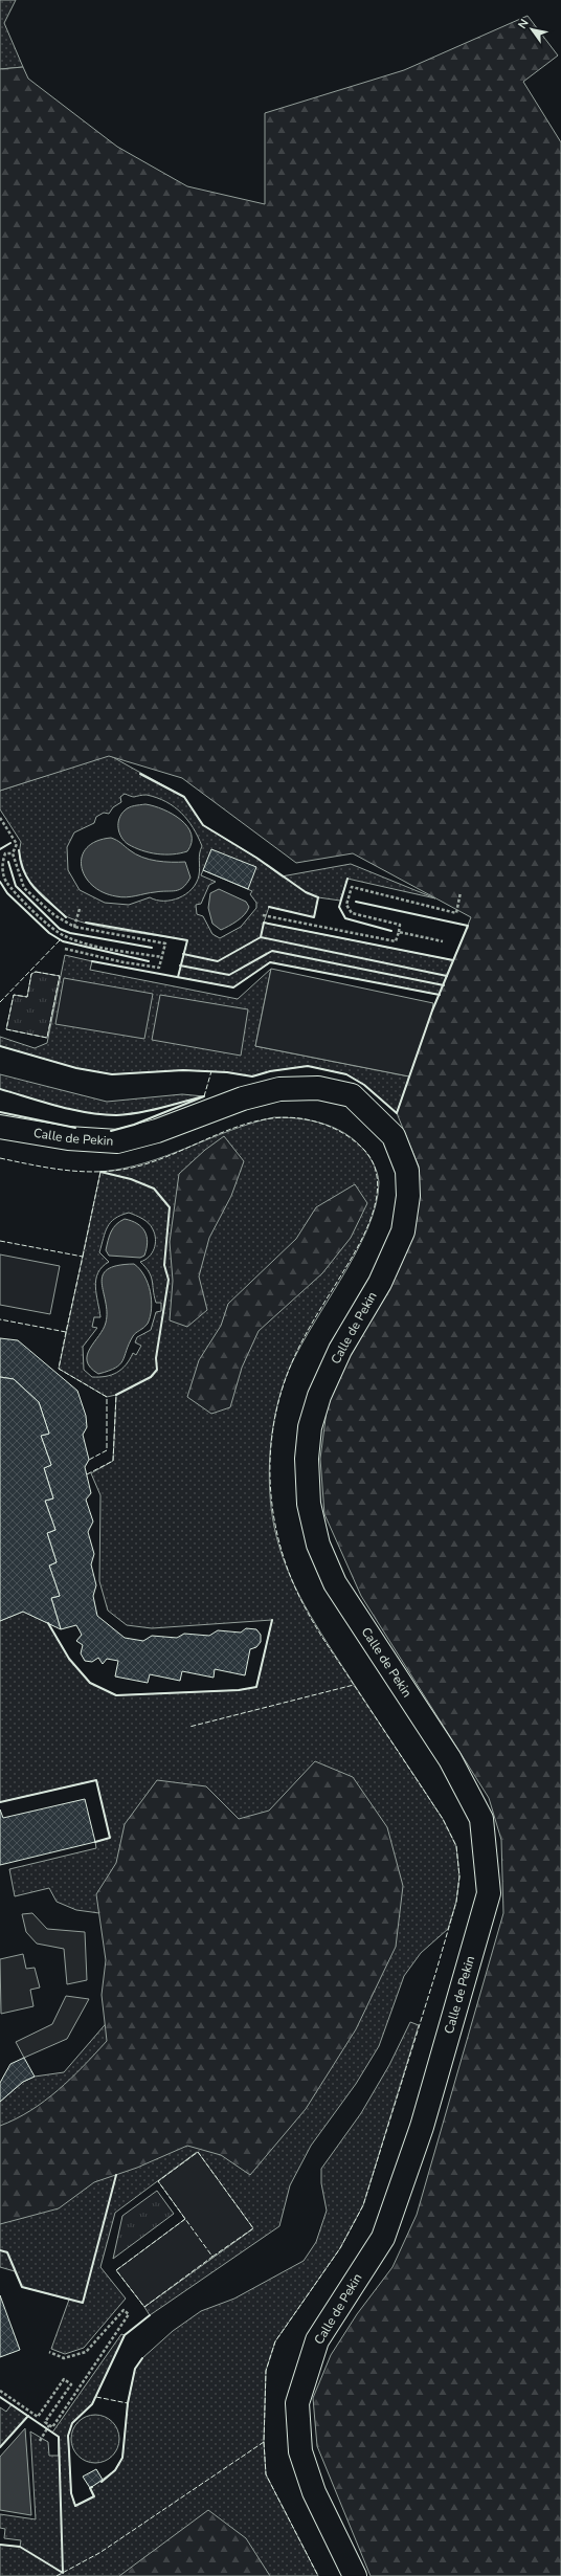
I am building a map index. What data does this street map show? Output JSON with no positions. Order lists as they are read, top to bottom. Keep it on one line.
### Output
{"streets":{"street":["Calle de Pekin"]},"north":"top left"}
